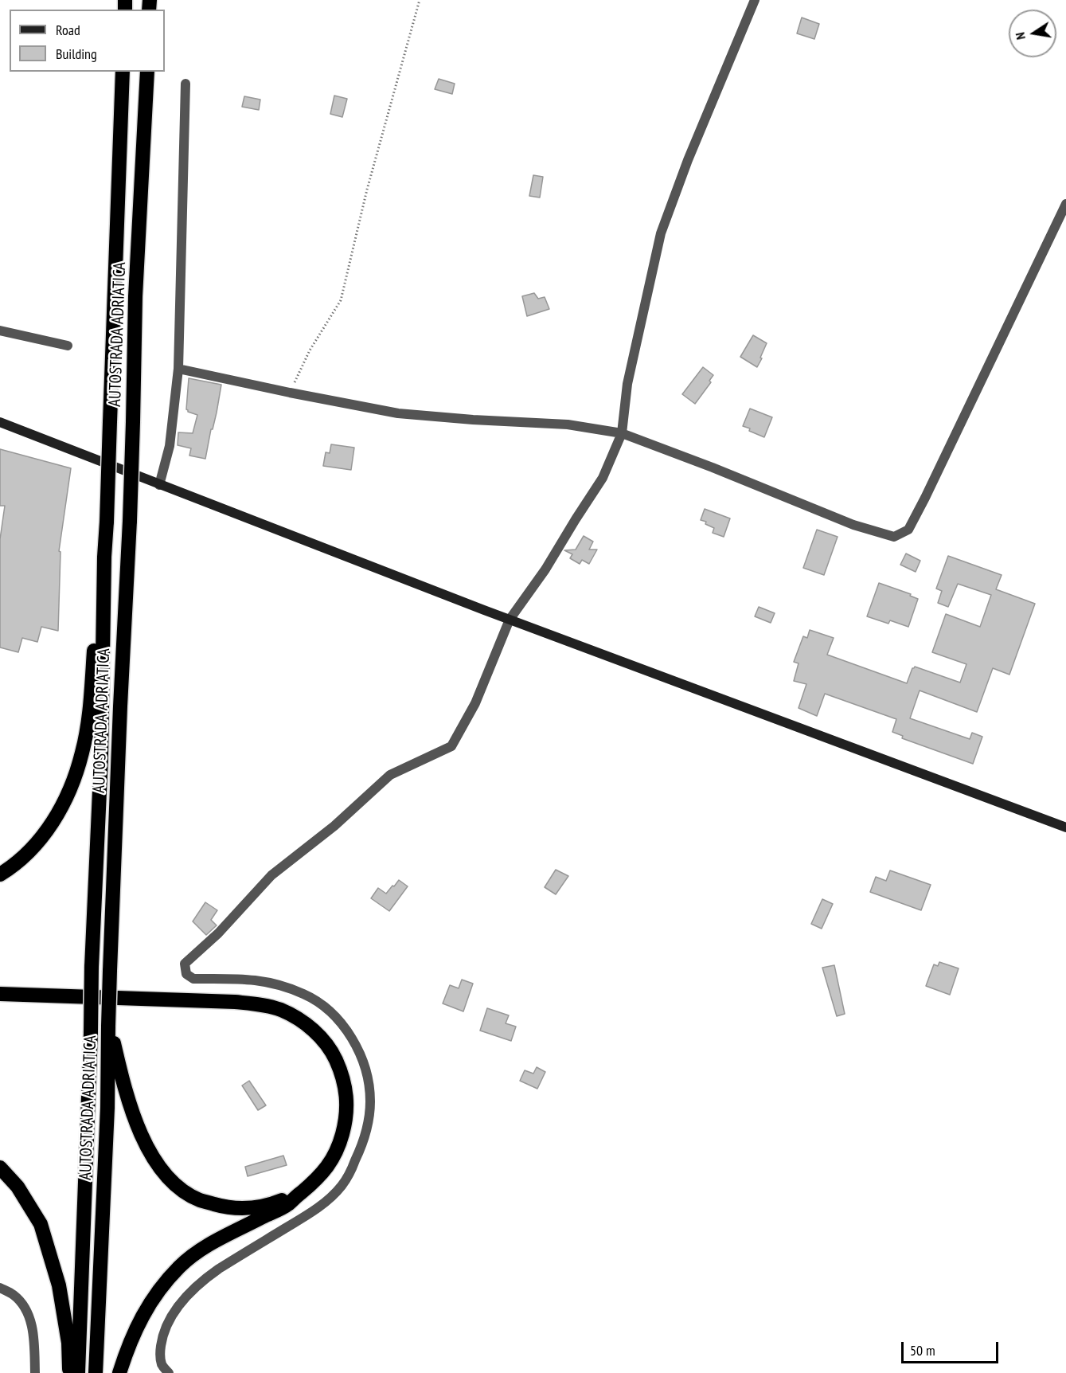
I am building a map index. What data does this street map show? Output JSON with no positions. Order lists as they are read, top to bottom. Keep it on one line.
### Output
{"streets":{"highway":["AUTOSTRADA ADRIATICA"]},"legend":["Road","Building"],"scale_bar":"50 m","north":"left"}
